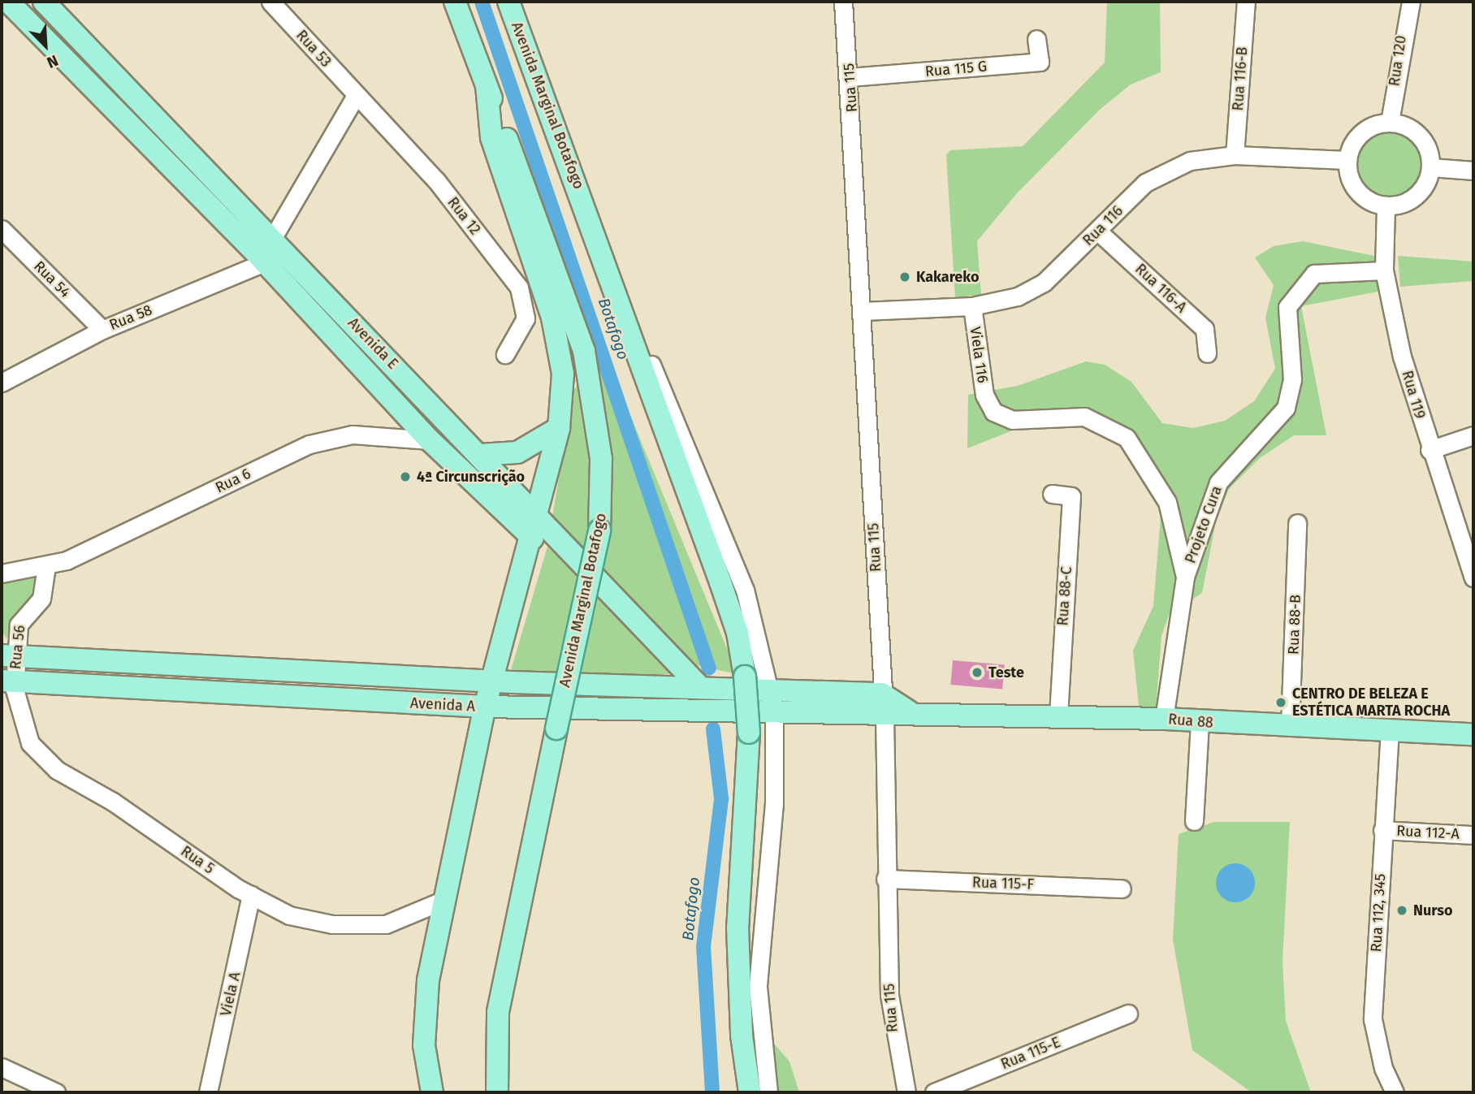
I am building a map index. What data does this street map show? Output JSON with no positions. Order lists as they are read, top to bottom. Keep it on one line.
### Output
{"streets":{"main road":["Avenida Marginal Botafogo","Avenida E","Avenida A","Rua 88"],"street":["Rua 53","Rua 120","Rua 115 G","Rua 116-B","Rua 115","Rua 12","Rua 116","Rua 54","Rua 116-A","Rua 58","Viela 116","Rua 119","Rua 6","Projeto Cura","Rua 88-C","Rua 88-B","Rua 56","Rua 112-A","Rua 5","Rua 115-F","Rua 112, 345","Viela A","Rua 115-E"]},"crossings":[["Rua 53","Rua 12"],["Rua 120","Rua 116"],["Rua 120","Rua 119"],["Rua 115 G","Rua 115"],["Rua 116-B","Rua 116"],["Rua 115","Rua 116"],["Rua 115","Avenida A"],["Rua 115","Rua 88"],["Rua 115","Rua 115-F"],["Avenida Marginal Botafogo","Avenida E"],["Avenida Marginal Botafogo","Avenida A"],["Avenida Marginal Botafogo","Rua 5"],["Rua 116","Rua 116-A"],["Rua 116","Viela 116"],["Rua 116","Rua 119"],["Rua 54","Rua 58"],["Rua 58","Avenida E"],["Avenida E","Rua 6"],["Avenida E","Avenida A"],["Viela 116","Projeto Cura"],["Rua 119","Projeto Cura"],["Rua 6","Rua 56"],["Projeto Cura","Rua 88"],["Rua 88-C","Rua 88"],["Rua 88-B","Rua 88"],["Rua 56","Avenida A"],["Rua 56","Rua 5"],["Avenida A","Rua 88"],["Avenida A","Rua 5"],["Rua 88","Rua 112, 345"],["Rua 112-A","Rua 112, 345"],["Rua 5","Viela A"]],"water":["Botafogo"],"places":["Kakareko","4ª Circunscrição","Teste","CENTRO DE BELEZA E ESTÉTICA MARTA ROCHA","Nurso"],"north":"bottom right"}
